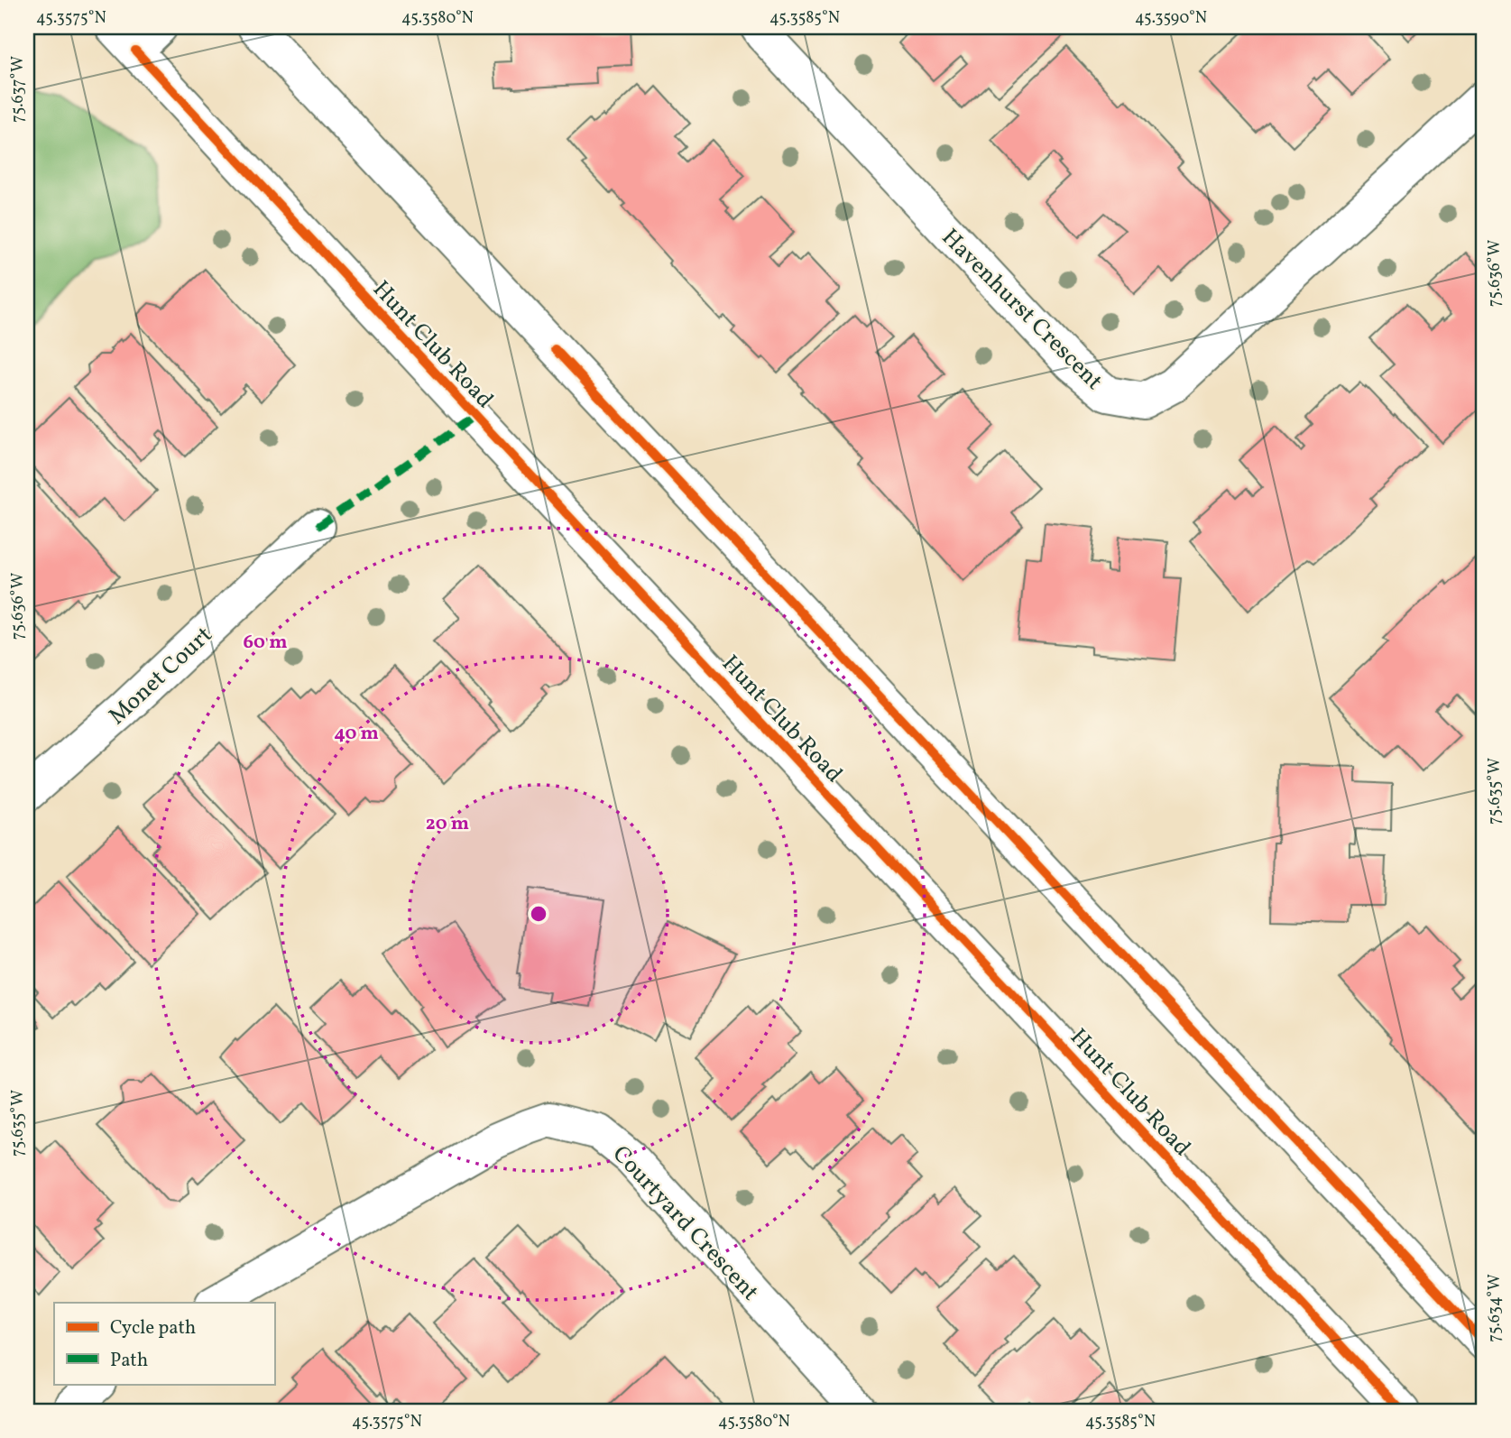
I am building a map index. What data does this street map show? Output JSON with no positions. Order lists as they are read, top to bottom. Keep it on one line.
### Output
{"streets":{"main road":["Havenhurst Crescent","Hunt Club Road","Monet Court","Courtyard Crescent"]},"legend":["Cycle path","Path"],"coordinates":["45.3575°N","45.3580°N","45.3585°N","45.3590°N","75.637°W","75.636°W","75.635°W","75.634°W"],"rings":["60 m","40 m","20 m"]}
